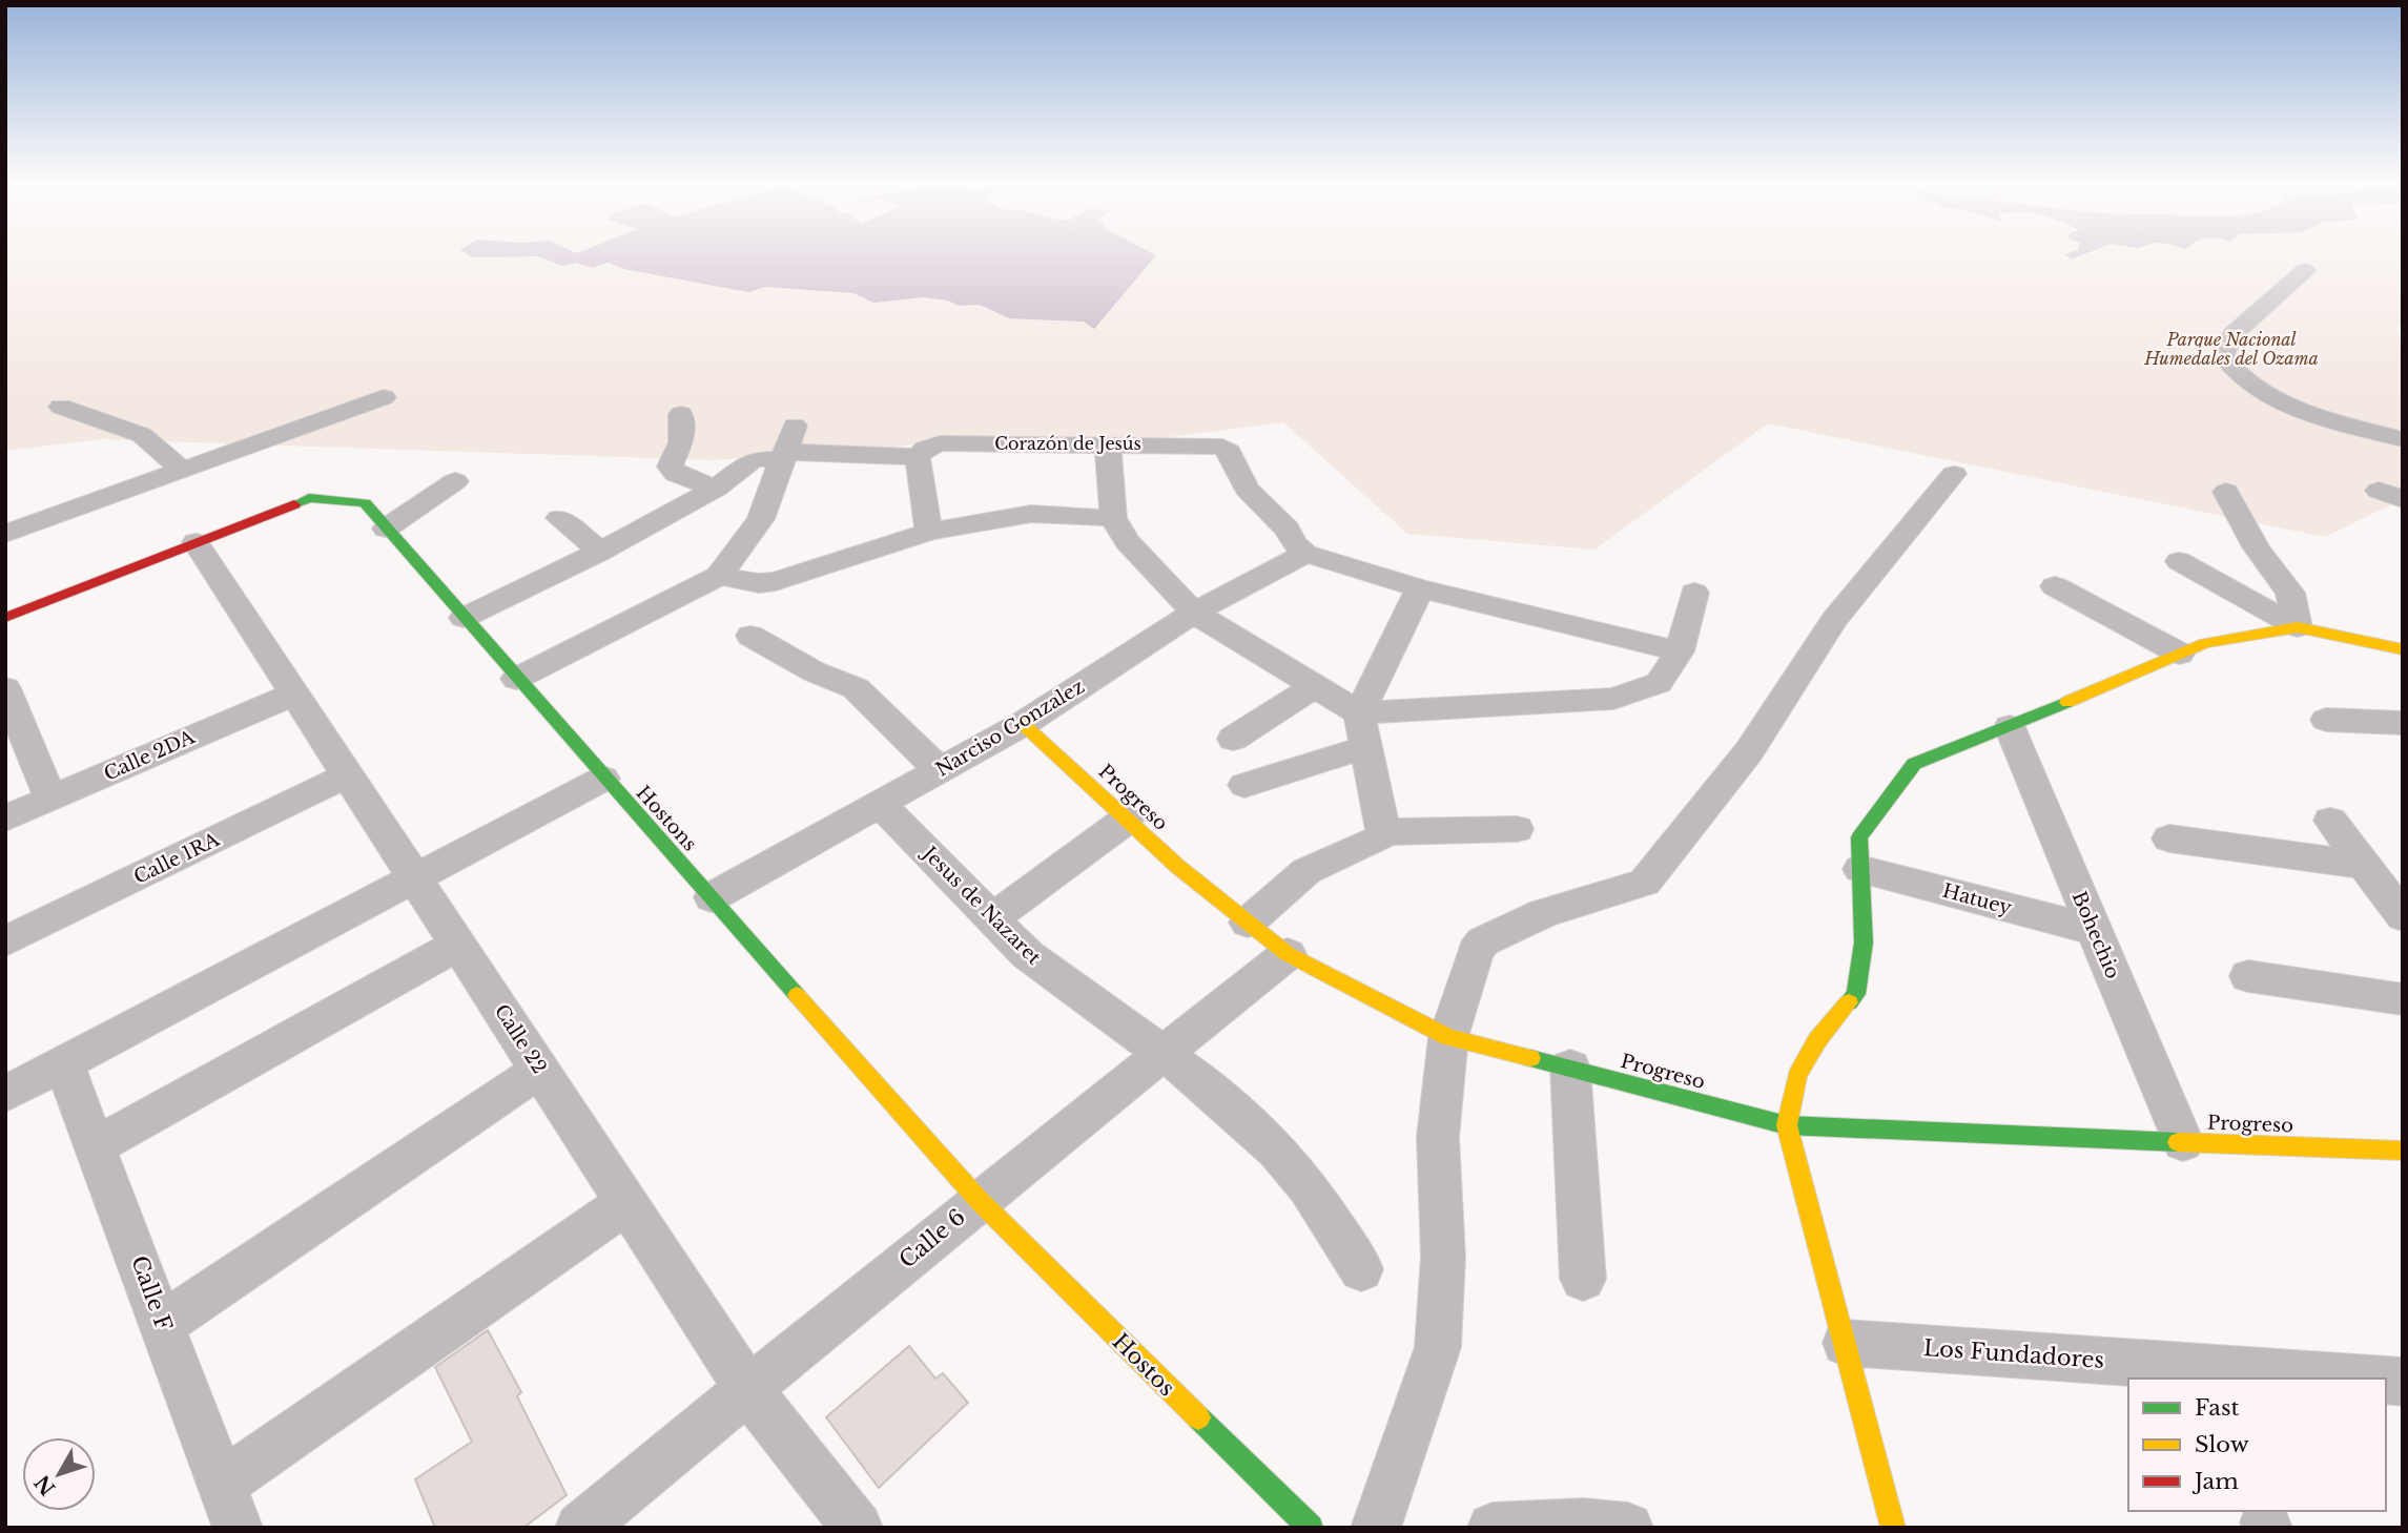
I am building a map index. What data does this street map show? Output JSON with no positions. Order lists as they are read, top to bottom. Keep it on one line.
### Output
{"streets":{"street":["Corazón de Jesús","Narciso Gonzalez","Calle 2DA","Progreso","Hostons","Calle 1RA","Hatuey","Jesus de Nazaret","Bohechio","Calle 22","Calle 6","Calle F","Los Fundadores","Hostos"]},"crossings":[["Corazón de Jesús","Narciso Gonzalez"],["Narciso Gonzalez","Progreso"],["Narciso Gonzalez","Hostons"],["Narciso Gonzalez","Jesus de Nazaret"],["Calle 2DA","Calle 22"],["Progreso","Bohechio"],["Progreso","Calle 6"],["Hostons","Calle 22"],["Hostons","Calle 6"],["Hostons","Hostos"],["Calle 1RA","Calle 22"],["Hatuey","Bohechio"],["Jesus de Nazaret","Calle 6"],["Calle 22","Calle 6"],["Calle 6","Hostos"]],"parks":["Parque Nacional Humedales del Ozama"],"legend":["Fast","Slow","Jam"],"north":"bottom left"}
